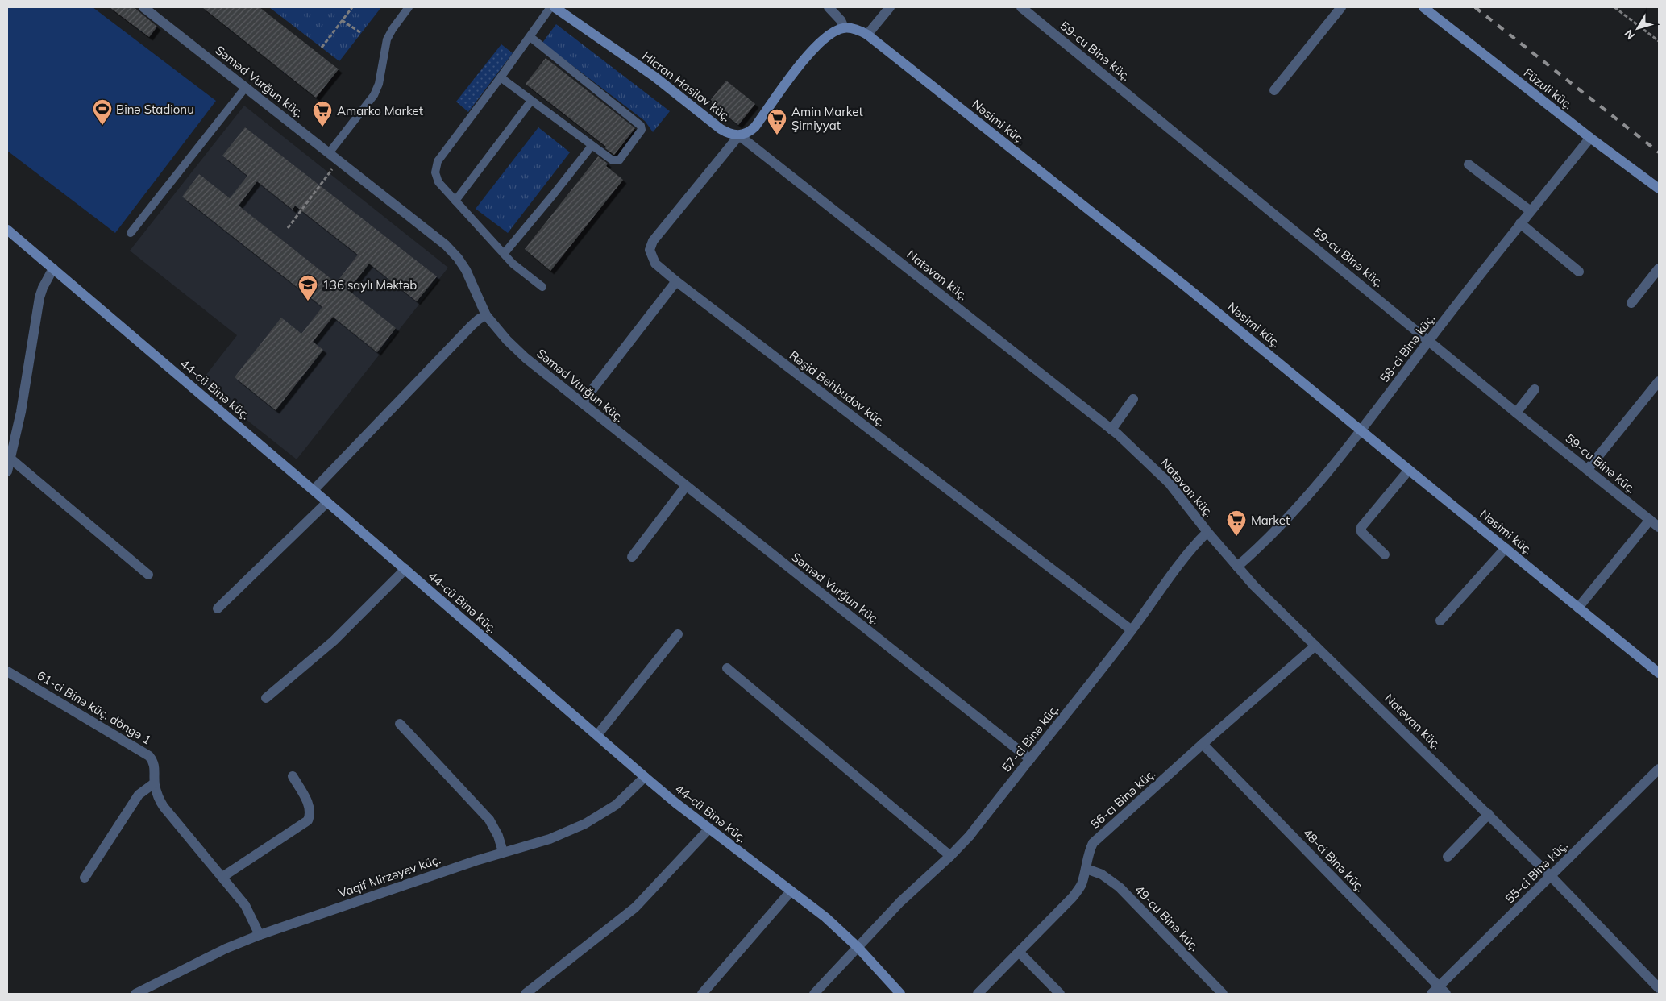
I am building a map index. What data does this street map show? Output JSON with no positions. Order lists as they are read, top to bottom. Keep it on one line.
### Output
{"streets":{"street":["59-cu Binə küç.","Səməd Vurğun küç.","Hicran Hasilov küç.","Füzuli küç.","Nəsimi küç.","Natəvan küç.","58-ci Binə küç.","Rəşid Behbudov küç.","44-cü Binə küç.","61-ci Binə küç. döngə 1","57-ci Binə küç.","56-cı Binə küç.","48-ci Binə küç.","55-ci Binə küç.","Vaqif Mirzəyev küç.","49-cu Binə küç."]},"crossings":[["59-cu Binə küç.","58-ci Binə küç."],["Səməd Vurğun küç.","57-ci Binə küç."],["Hicran Hasilov küç.","Natəvan küç."],["Hicran Hasilov küç.","Rəşid Behbudov küç."],["Füzuli küç.","58-ci Binə küç."],["Nəsimi küç.","58-ci Binə küç."],["Natəvan küç.","58-ci Binə küç."],["Natəvan küç.","Rəşid Behbudov küç."],["Natəvan küç.","57-ci Binə küç."],["Natəvan küç.","56-cı Binə küç."],["Natəvan küç.","55-ci Binə küç."],["Rəşid Behbudov küç.","57-ci Binə küç."],["44-cü Binə küç.","57-ci Binə küç."],["44-cü Binə küç.","Vaqif Mirzəyev küç."],["61-ci Binə küç. döngə 1","Vaqif Mirzəyev küç."],["56-cı Binə küç.","48-ci Binə küç."],["56-cı Binə küç.","49-cu Binə küç."],["48-ci Binə küç.","55-ci Binə küç."]],"places":{"sports":["Binə Stadionu"],"supermarket":["Amarko Market","Amin Market Şirniyyat","Market"],"school or university":["136 saylı Məktəb"]},"north":"bottom left"}
